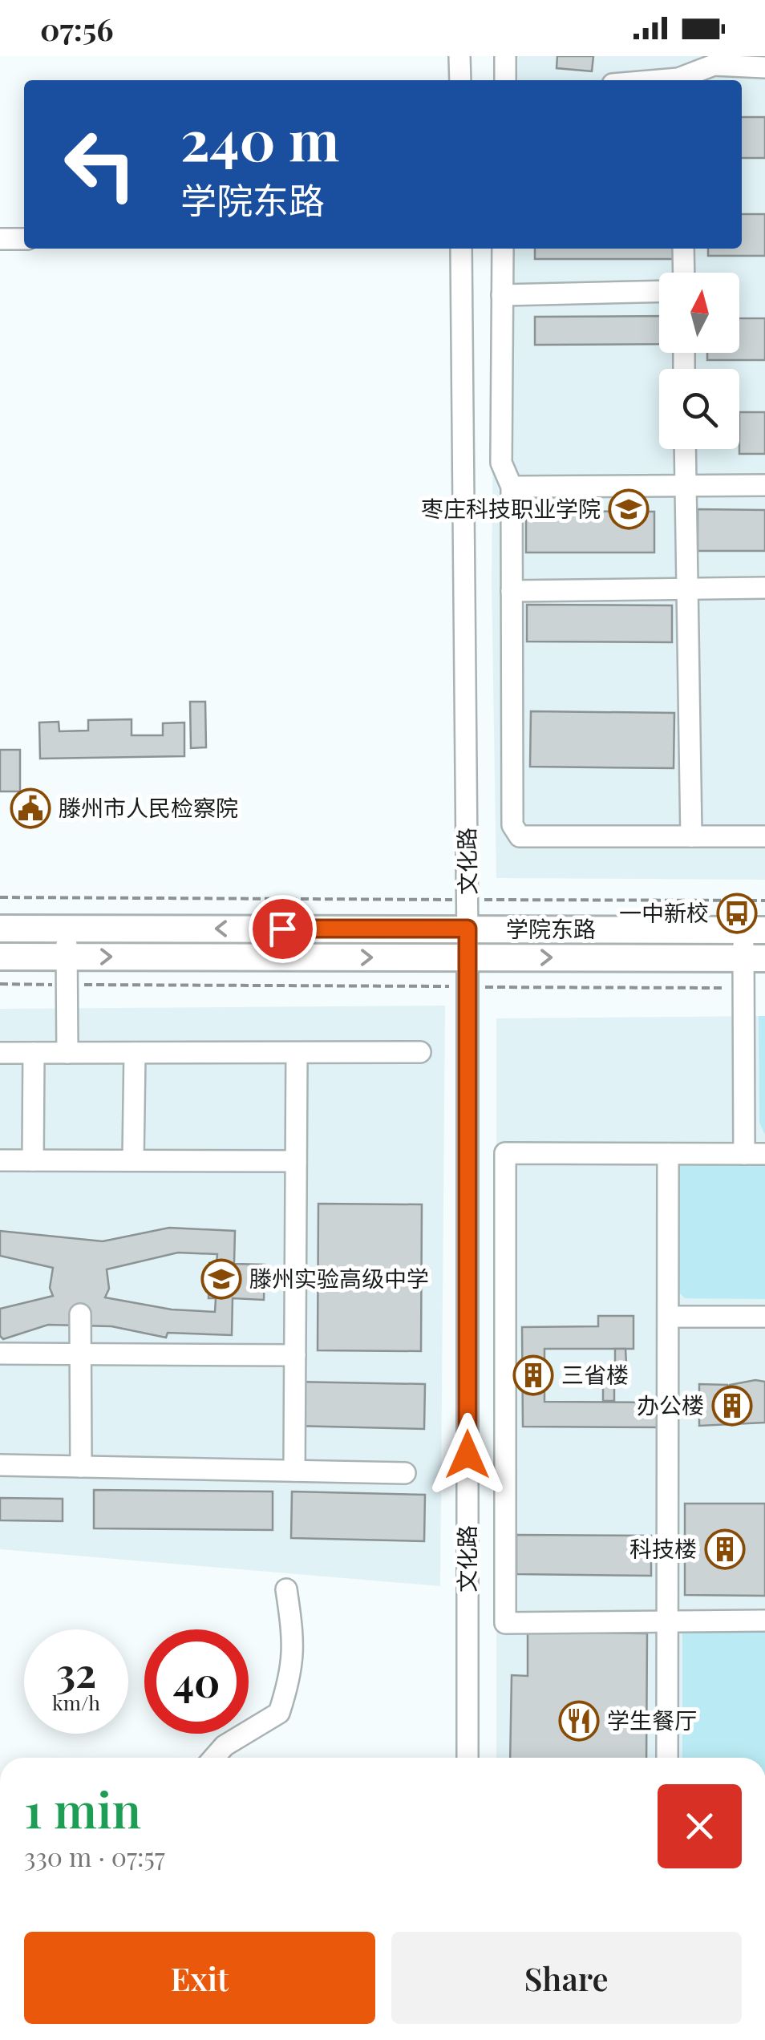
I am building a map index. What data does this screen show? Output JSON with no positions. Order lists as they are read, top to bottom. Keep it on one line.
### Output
{"streets":{"main road":["学院东路"],"street":["文化路"]},"crossings":[["文化路","学院东路"]],"places":{"school or university":["枣庄科技职业学院","滕州实验高级中学"],"public building":["滕州市人民检察院"],"bus stop":["一中新校"],"building":["三省楼","办公楼","科技楼"],"restaurant":["学生餐厅"]},"north":"top","page":{"status":"07:56","turn":["240 m","学院东路"],"speed":"32 km/h","limit":"40","heading":["1 min","330 m · 07:57"],"buttons":["Exit","Share"]}}
